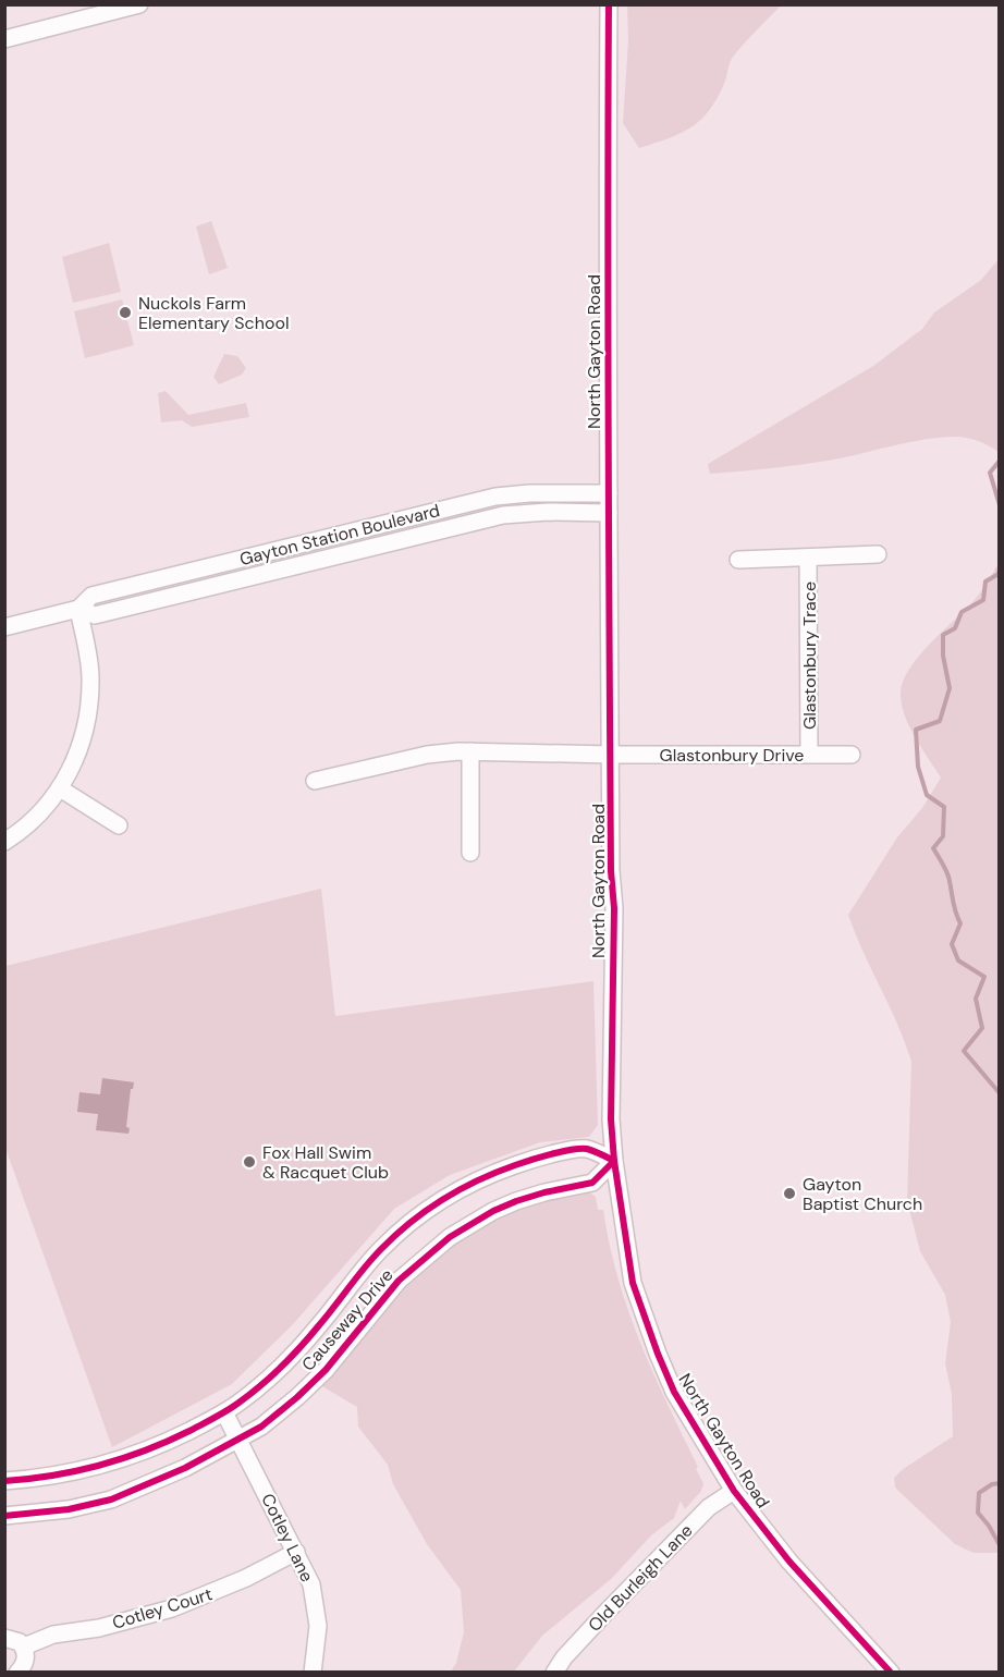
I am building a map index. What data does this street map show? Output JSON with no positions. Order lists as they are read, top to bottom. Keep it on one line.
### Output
{"streets":{"street":["North Gayton Road","Gayton Station Boulevard","Glastonbury Trace","Glastonbury Drive","Causeway Drive","Cotley Lane","Old Burleigh Lane","Cotley Court"]},"crossings":[["North Gayton Road","Gayton Station Boulevard"],["North Gayton Road","Glastonbury Drive"],["North Gayton Road","Causeway Drive"],["North Gayton Road","Old Burleigh Lane"],["Glastonbury Trace","Glastonbury Drive"],["Causeway Drive","Cotley Lane"],["Cotley Lane","Cotley Court"]],"places":["Nuckols Farm Elementary School","Fox Hall Swim & Racquet Club","Gayton Baptist Church"]}
